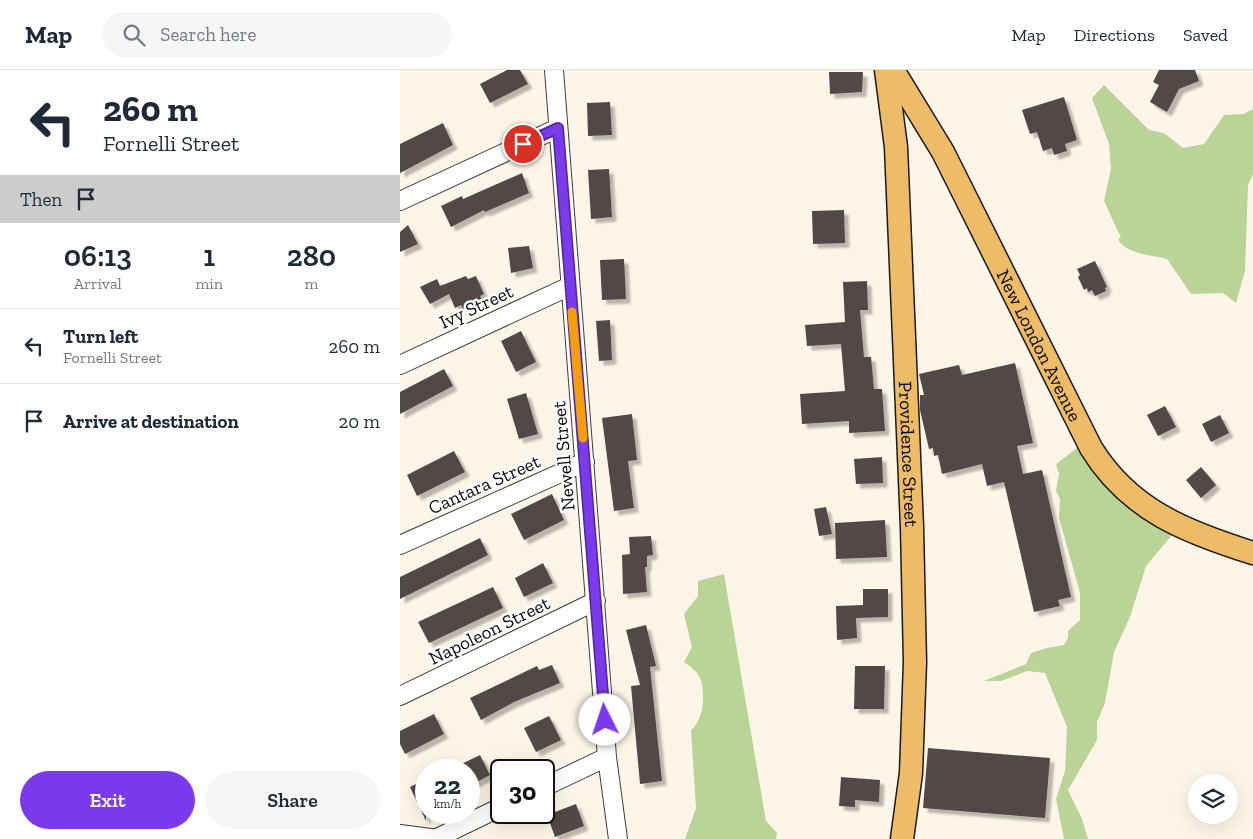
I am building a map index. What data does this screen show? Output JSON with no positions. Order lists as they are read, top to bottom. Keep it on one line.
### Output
{"streets":{"main road":["New London Avenue","Providence Street"],"street":["Ivy Street","Newell Street","Cantara Street","Napoleon Street"]},"crossings":[["Ivy Street","Newell Street"],["Newell Street","Cantara Street"],["Newell Street","Napoleon Street"]],"page":{"header":"Map","search":"Search here","nav":["Map","Directions","Saved"],"turn":["260 m","Fornelli Street"],"then":"Then","eta":["06:13","Arrival","1","min","280","m"],"list":[{"name":"Turn left","note":"Fornelli Street","value":"260 m"},{"name":"Arrive at destination","value":"20 m"}],"speed":"22 km/h","limit":"30","buttons":["Exit","Share"]}}
